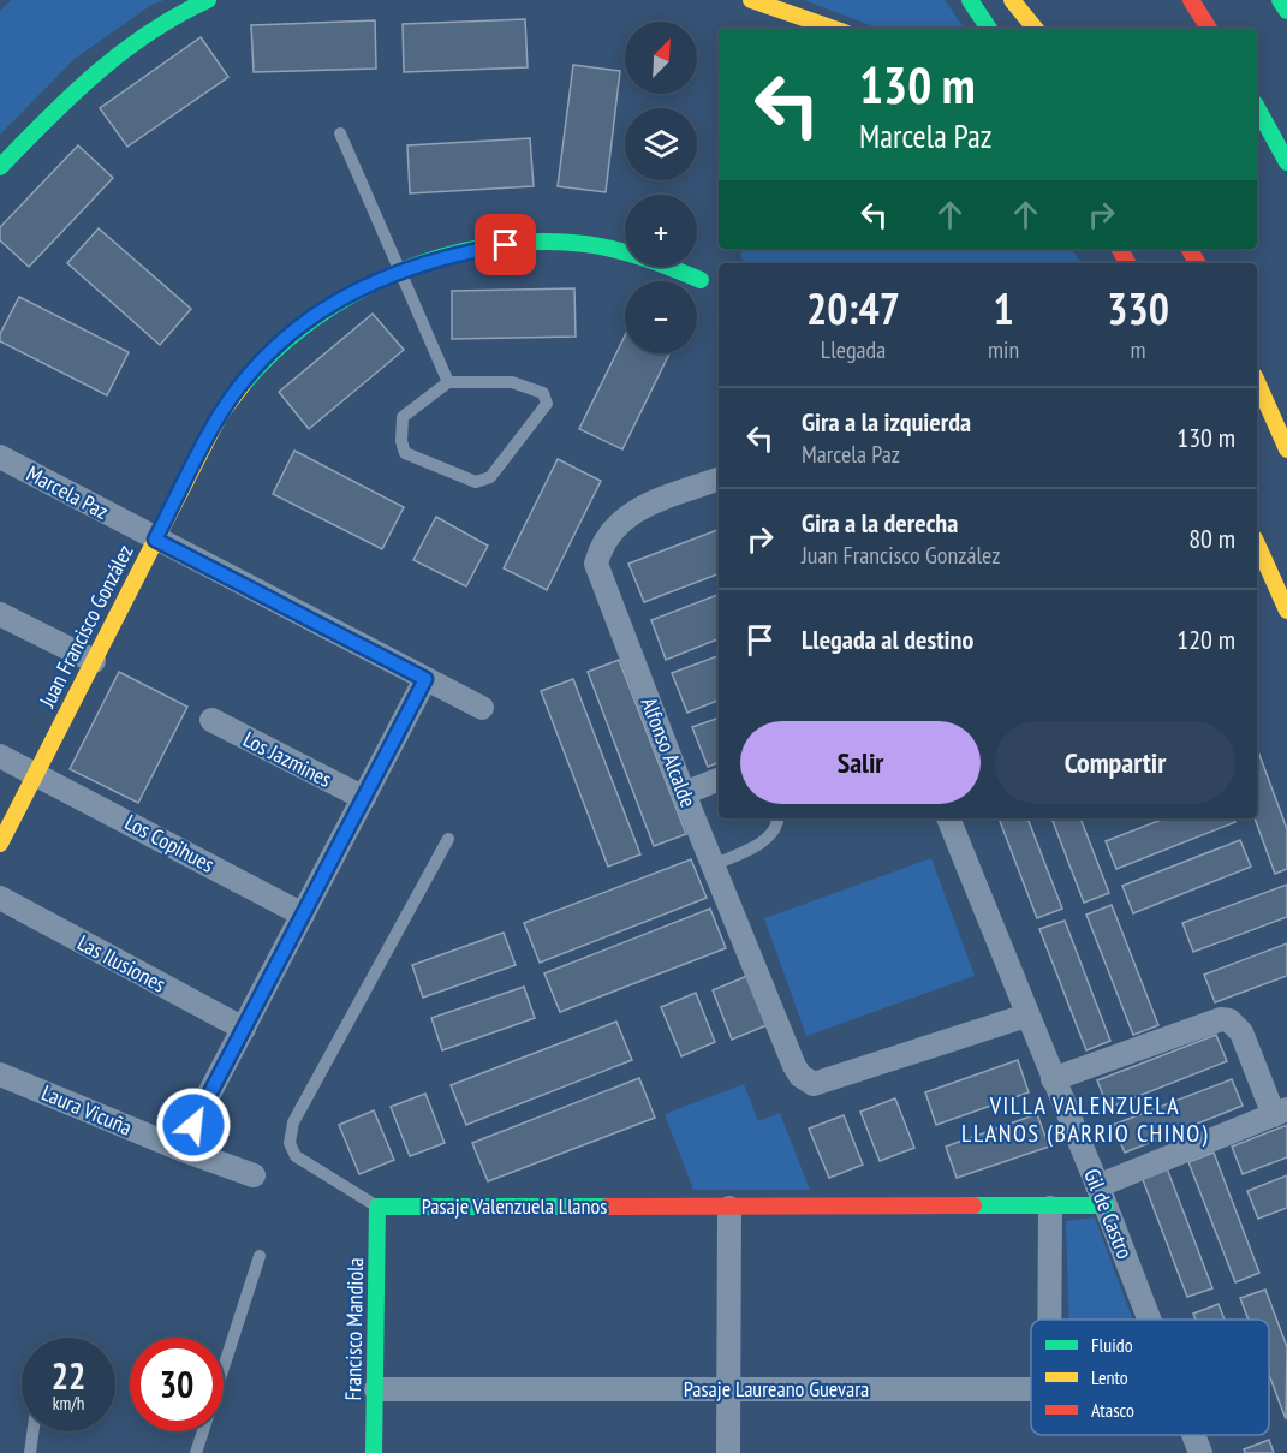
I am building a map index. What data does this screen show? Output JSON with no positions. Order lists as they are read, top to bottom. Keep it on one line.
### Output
{"streets":{"main road":["Juan Francisco González","Pasaje Valenzuela Llanos","Francisco Mandiola"],"street":["Marcela Paz","Alfonso Alcalde","Los Jazmines","Los Copihues","Las Ilusiones","Laura Vicuña","Gil de Castro","Pasaje Laureano Guevara"]},"crossings":[["Marcela Paz","Juan Francisco González"],["Juan Francisco González","Los Copihues"],["Alfonso Alcalde","Gil de Castro"],["Pasaje Valenzuela Llanos","Gil de Castro"],["Pasaje Valenzuela Llanos","Francisco Mandiola"],["Francisco Mandiola","Pasaje Laureano Guevara"]],"districts":["VILLA VALENZUELA LLANOS (BARRIO CHINO)"],"legend":["Fluido","Lento","Atasco"],"north":"top right","page":{"map_buttons":["+","−"],"turn":["130 m","Marcela Paz"],"eta":["20:47","Llegada","1","min","330","m"],"list":[{"name":"Gira a la izquierda","note":"Marcela Paz","value":"130 m"},{"name":"Gira a la derecha","note":"Juan Francisco González","value":"80 m"},{"name":"Llegada al destino","value":"120 m"}],"buttons":["Salir","Compartir"],"speed":"22 km/h","limit":"30"}}
